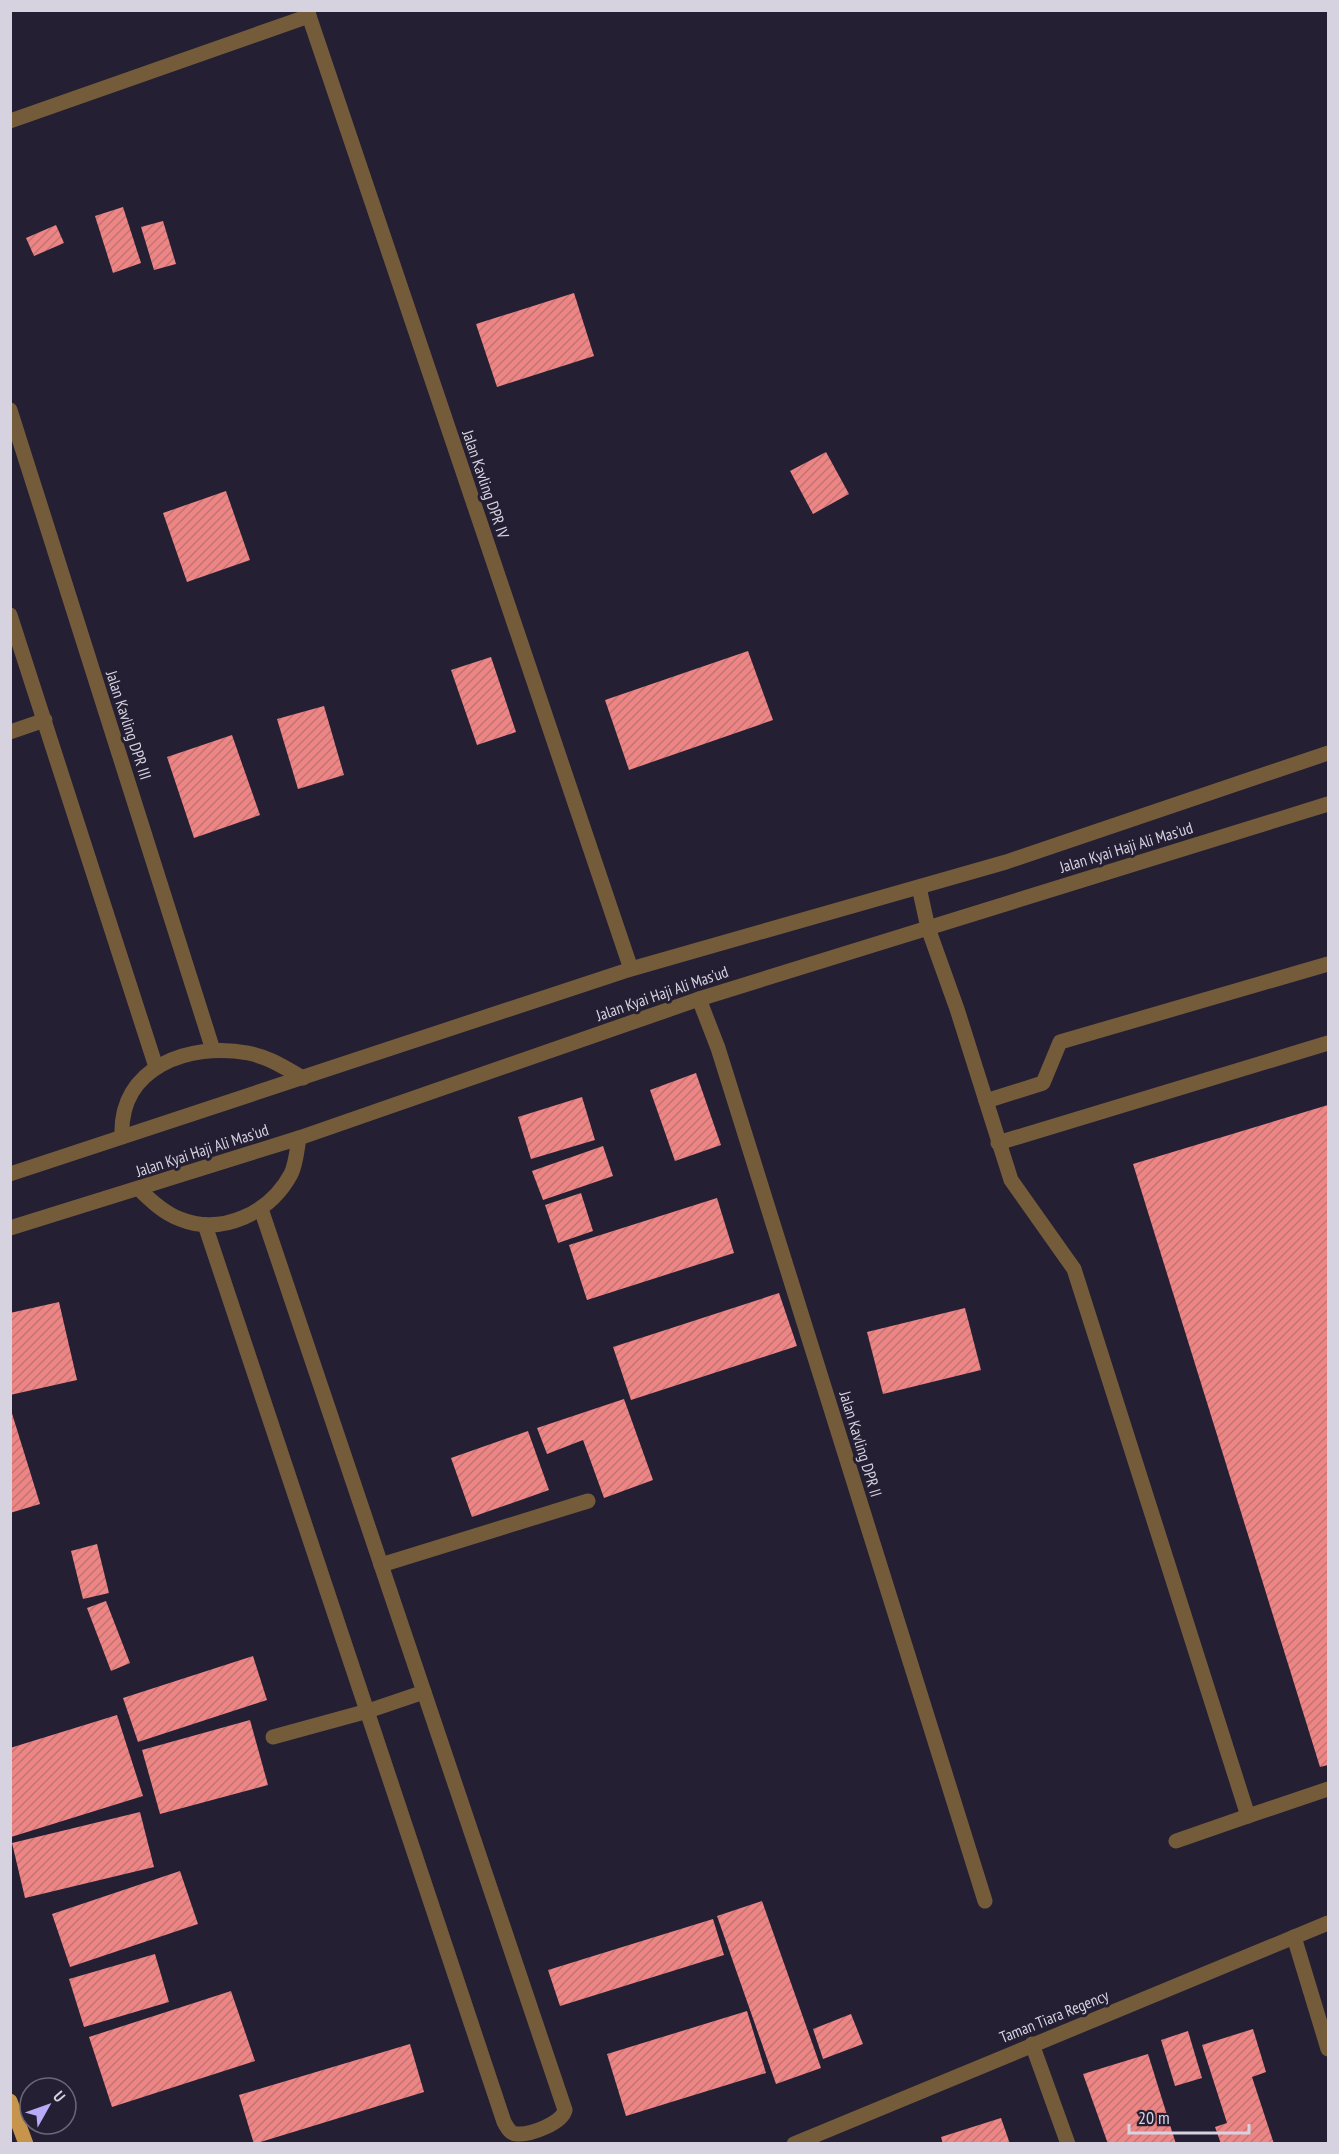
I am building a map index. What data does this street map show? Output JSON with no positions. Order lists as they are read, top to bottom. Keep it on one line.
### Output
{"streets":{"street":["Jalan Kavling DPR IV","Jalan Kavling DPR III","Jalan Kyai Haji Ali Mas'ud","Jalan Kavling DPR II","Taman Tiara Regency"]},"crossings":[["Jalan Kavling DPR IV","Jalan Kyai Haji Ali Mas'ud"],["Jalan Kyai Haji Ali Mas'ud","Jalan Kavling DPR II"]],"scale_bar":"20 m","north":"top right"}
